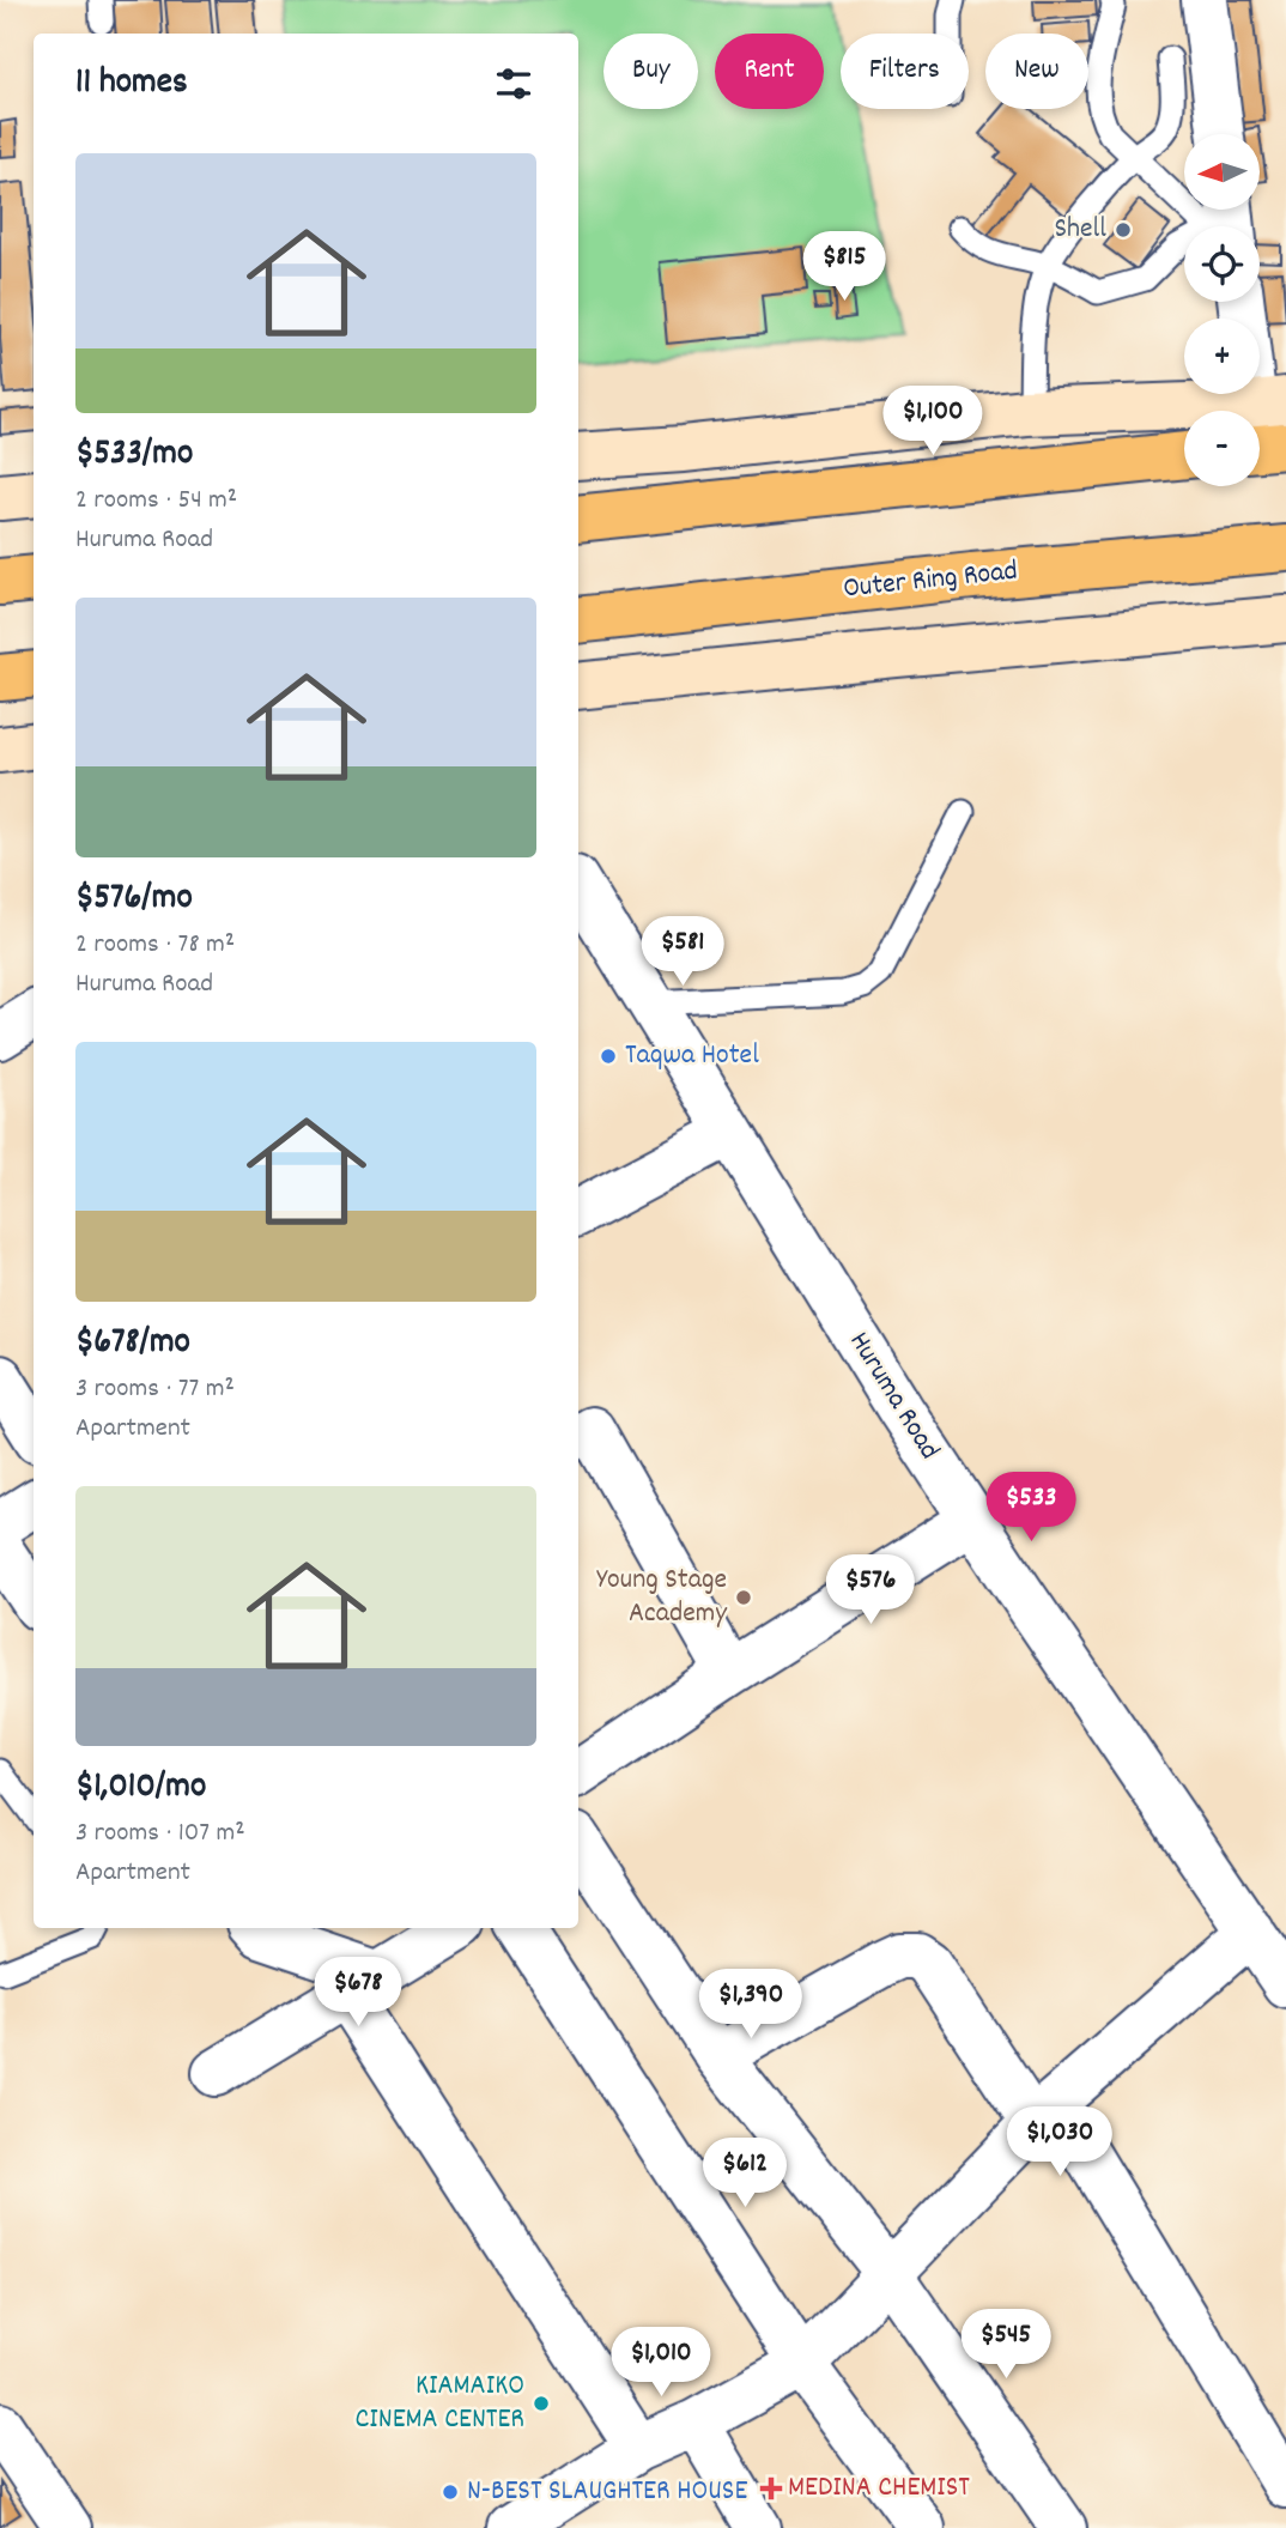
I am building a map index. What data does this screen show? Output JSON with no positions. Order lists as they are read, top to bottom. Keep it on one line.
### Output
{"streets":{"main road":["Outer Ring Road"],"street":["Huruma Road"]},"places":{"other":["Shell","Taqwa Hotel","Young Stage Academy","KIAMAIKO CINEMA CENTER","N-BEST SLAUGHTER HOUSE"],"health":["MEDINA CHEMIST"]},"north":"left","page":{"chip":["Buy","Rent","Filters","New"],"heading":"11 homes","map_buttons":["+","−"],"list":[{"name":"$533/mo","note":"2 rooms · 54 m² · Huruma Road"},{"name":"$576/mo","note":"2 rooms · 78 m² · Huruma Road"},{"name":"$678/mo","note":"3 rooms · 77 m² · Apartment"},{"name":"$1,010/mo","note":"3 rooms · 107 m² · Apartment"}],"price":["$815","$1,100","$581","$533","$576","$678","$1,390","$1,030","$612","$545","$1,010"]}}
